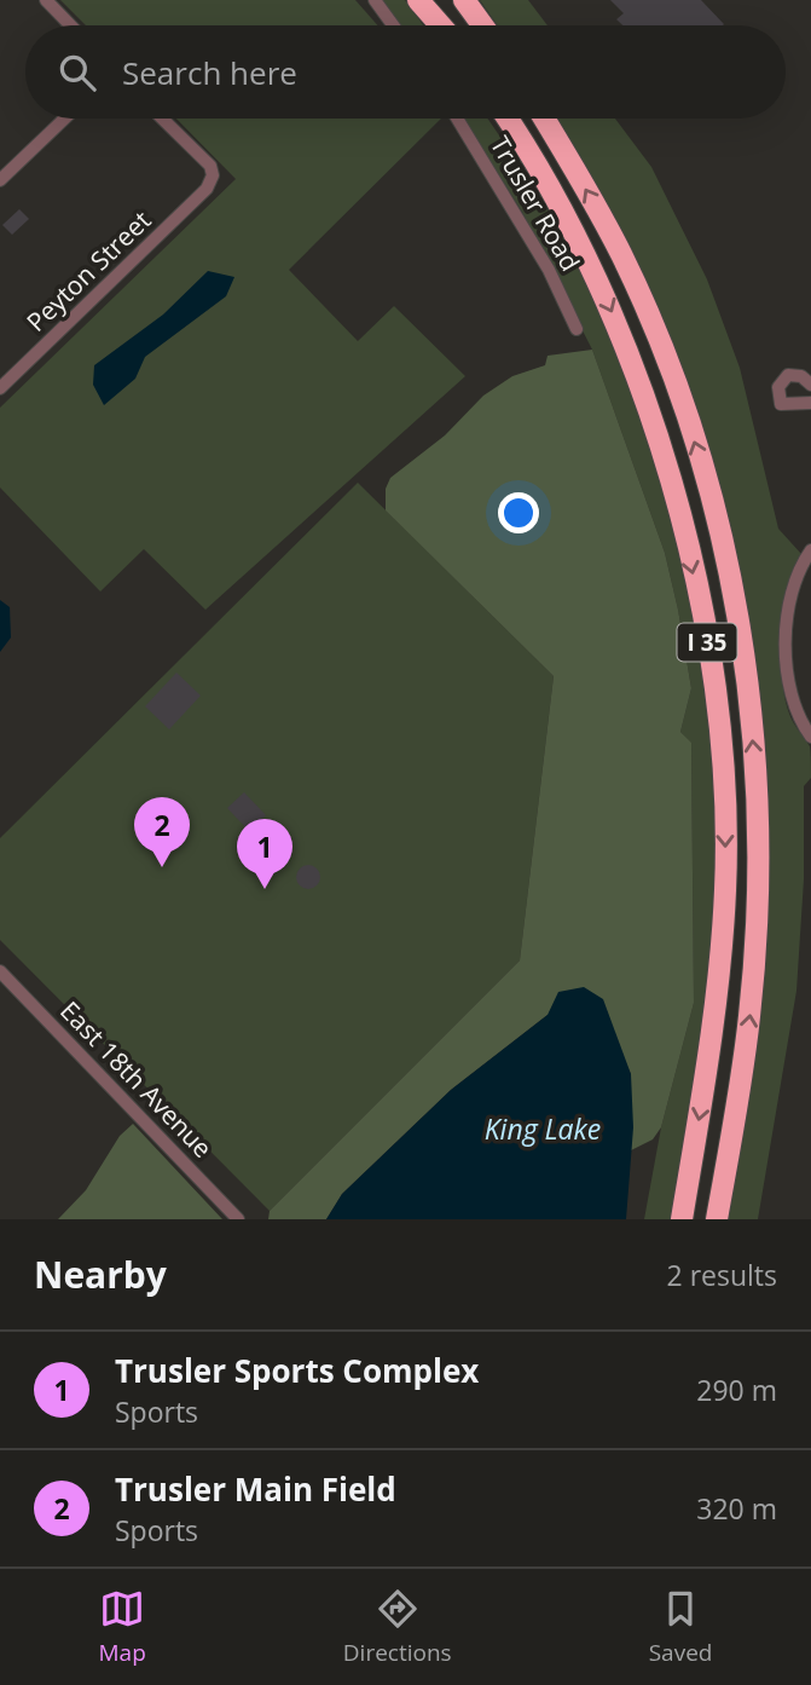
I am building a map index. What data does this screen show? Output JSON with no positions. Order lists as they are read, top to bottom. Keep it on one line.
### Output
{"streets":{"highway":["I 35"],"street":["Trusler Road","Peyton Street","East 18th Avenue"]},"water":["King Lake"],"page":{"search":"Search here","pins":["2","1"],"heading":["Nearby","2 results"],"list":[{"mark":"1","name":"Trusler Sports Complex","note":"Sports","value":"290 m"},{"mark":"2","name":"Trusler Main Field","note":"Sports","value":"320 m"}],"nav":["Map","Directions","Saved"]}}
